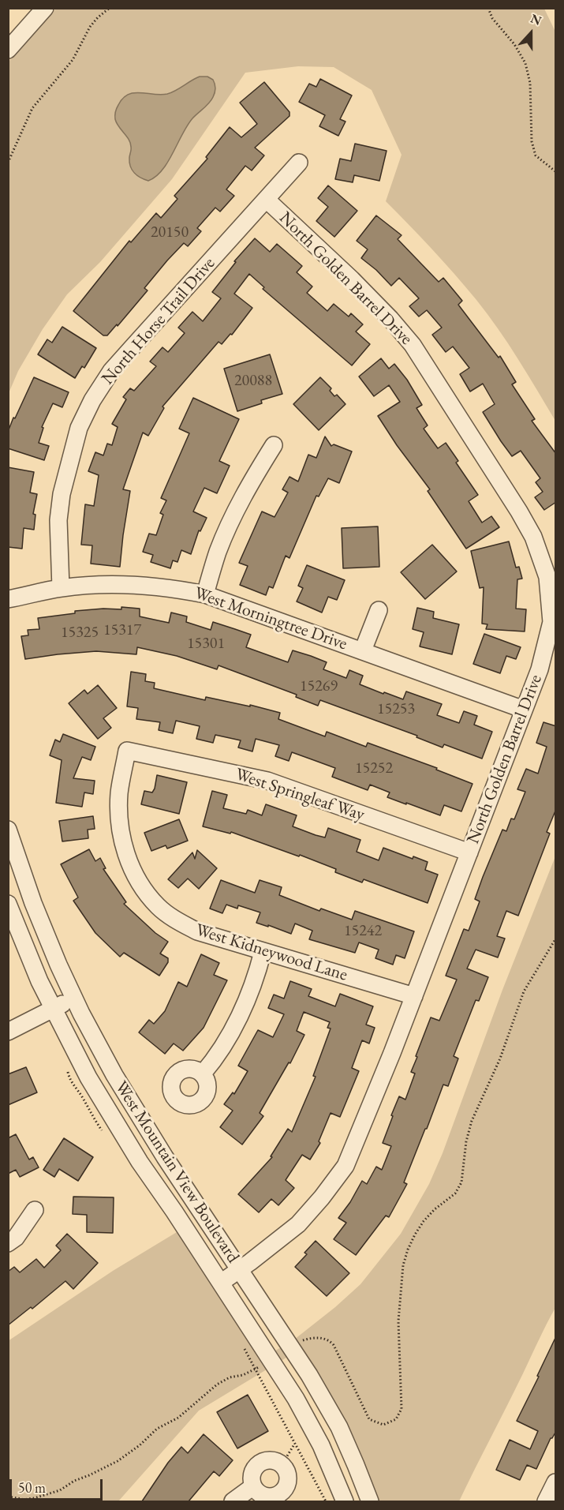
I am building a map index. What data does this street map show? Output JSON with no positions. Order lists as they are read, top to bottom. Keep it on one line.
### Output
{"streets":{"street":["North Golden Barrel Drive","North Horse Trail Drive","West Morningtree Drive","West Springleaf Way","West Kidneywood Lane","West Mountain View Boulevard"]},"crossings":[["North Golden Barrel Drive","North Horse Trail Drive"],["North Golden Barrel Drive","West Morningtree Drive"],["North Golden Barrel Drive","West Springleaf Way"],["North Golden Barrel Drive","West Kidneywood Lane"],["North Golden Barrel Drive","West Mountain View Boulevard"],["North Horse Trail Drive","West Morningtree Drive"],["West Springleaf Way","West Kidneywood Lane"]],"house_numbers":["20150","20088","15317","15325","15301","15269","15253","15252","15242"],"scale_bar":"50 m","north":"top"}
